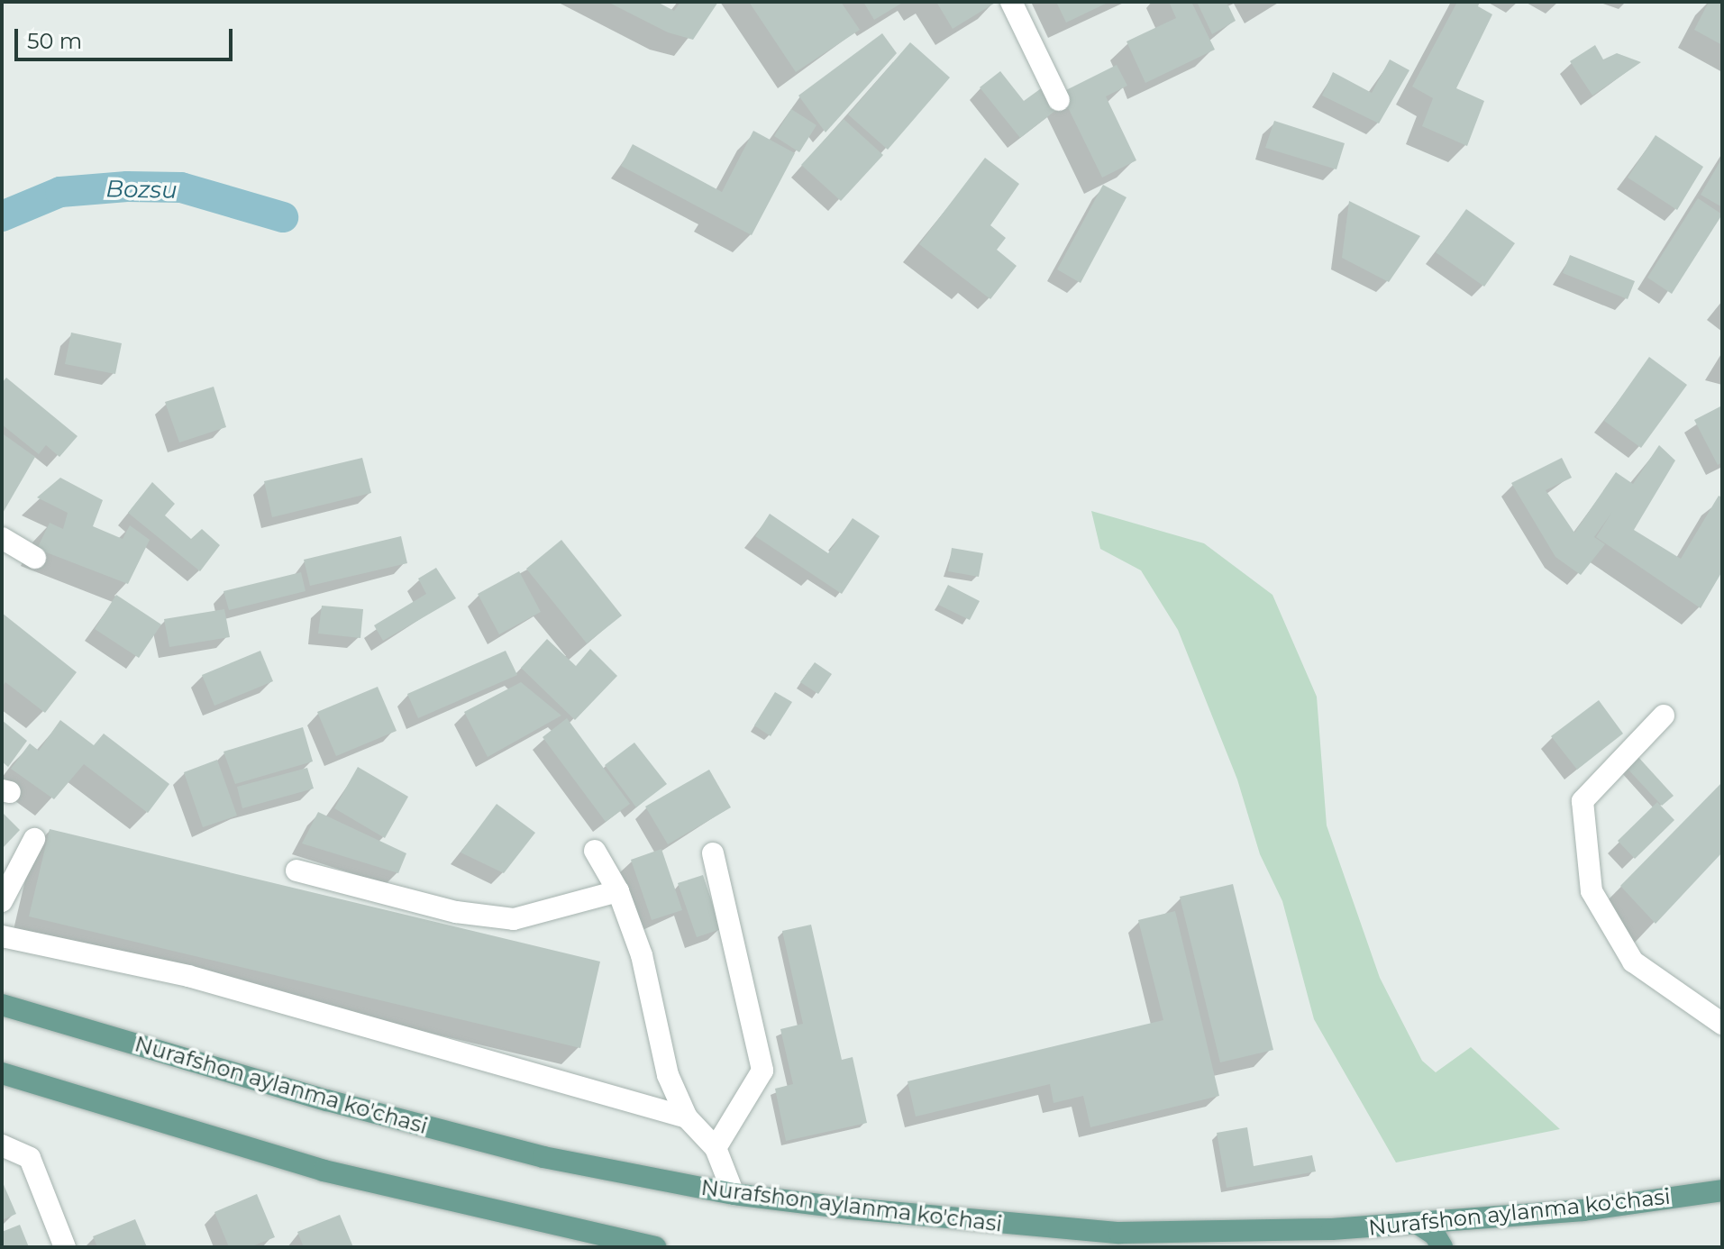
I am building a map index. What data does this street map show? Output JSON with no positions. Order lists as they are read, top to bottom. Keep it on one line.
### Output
{"streets":{"main road":["Nurafshon aylanma ko'chasi"]},"water":["Bozsu"],"scale_bar":"50 m"}
